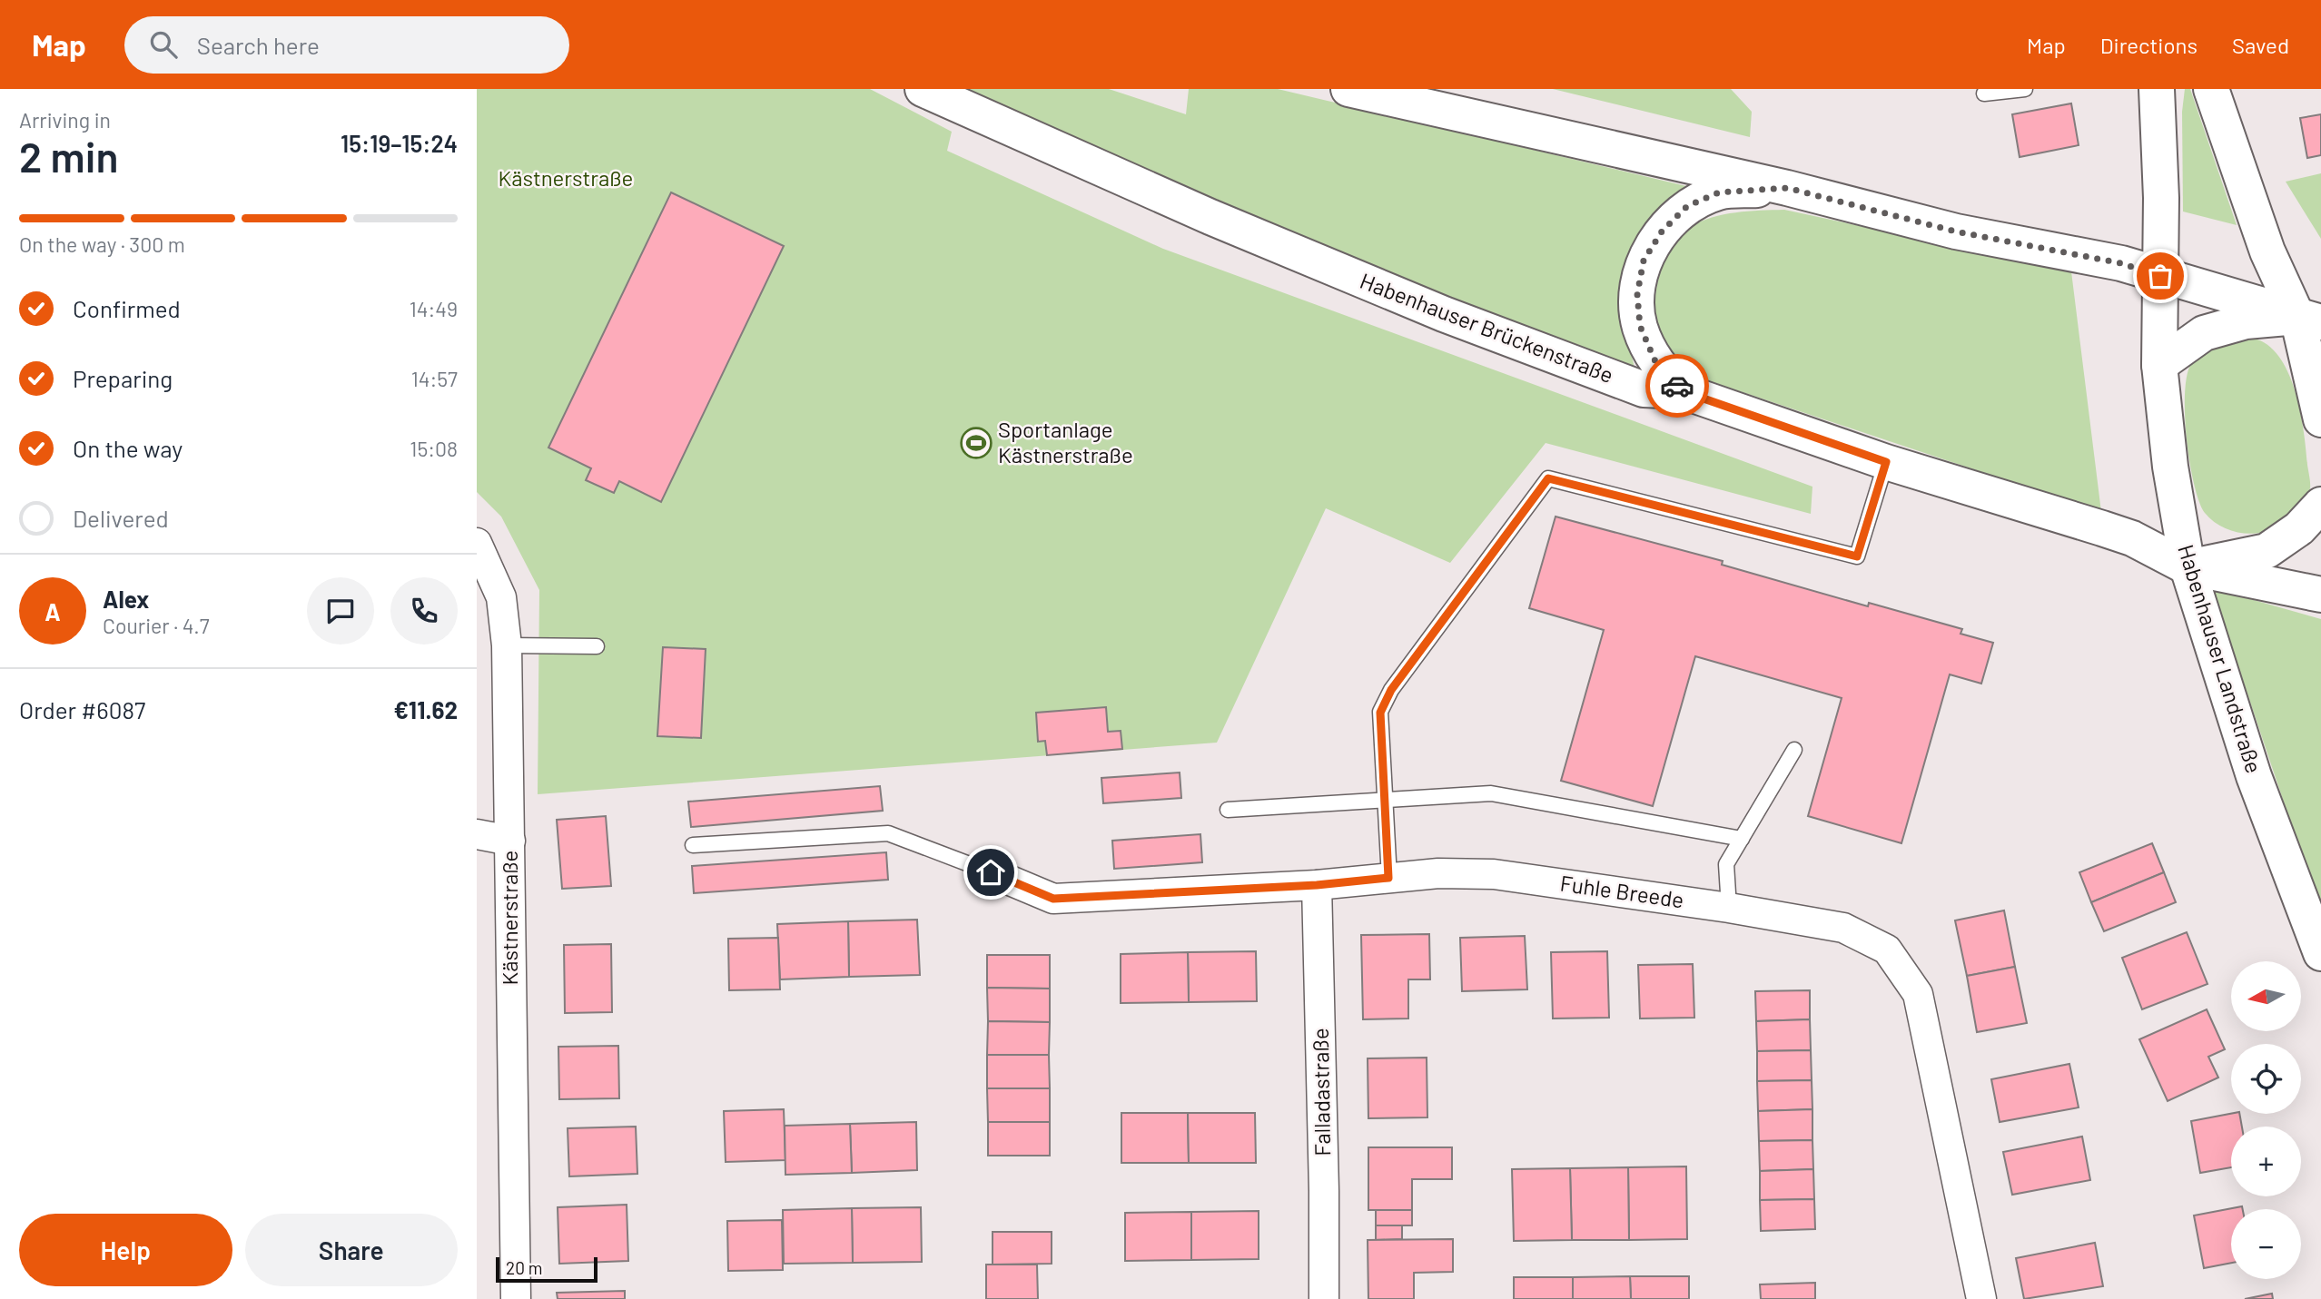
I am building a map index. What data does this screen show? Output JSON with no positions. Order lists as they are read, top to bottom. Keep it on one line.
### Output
{"streets":{"main road":["Habenhauser Brückenstraße","Habenhauser Landstraße"],"street":["Fuhle Breede","Kästnerstraße","Falladastraße"]},"crossings":[["Habenhauser Brückenstraße","Habenhauser Landstraße"],["Fuhle Breede","Falladastraße"]],"parks":["Kästnerstraße"],"places":{"sports":["Sportanlage Kästnerstraße"]},"scale_bar":"20 m","north":"left","page":{"header":"Map","search":"Search here","nav":["Map","Directions","Saved"],"heading":["2 min","Arriving in","15:19–15:24"],"panel":["Alex","Courier · 4.7","Order #6087","€11.62"],"bar":"On the way · 300 m","list":[["Confirmed","14:49"],["Preparing","14:57"],["On the way","15:08"],"Delivered"],"round":"A","map_buttons":["+","−"],"buttons":["Help","Share"],"scale":"20 m"}}
